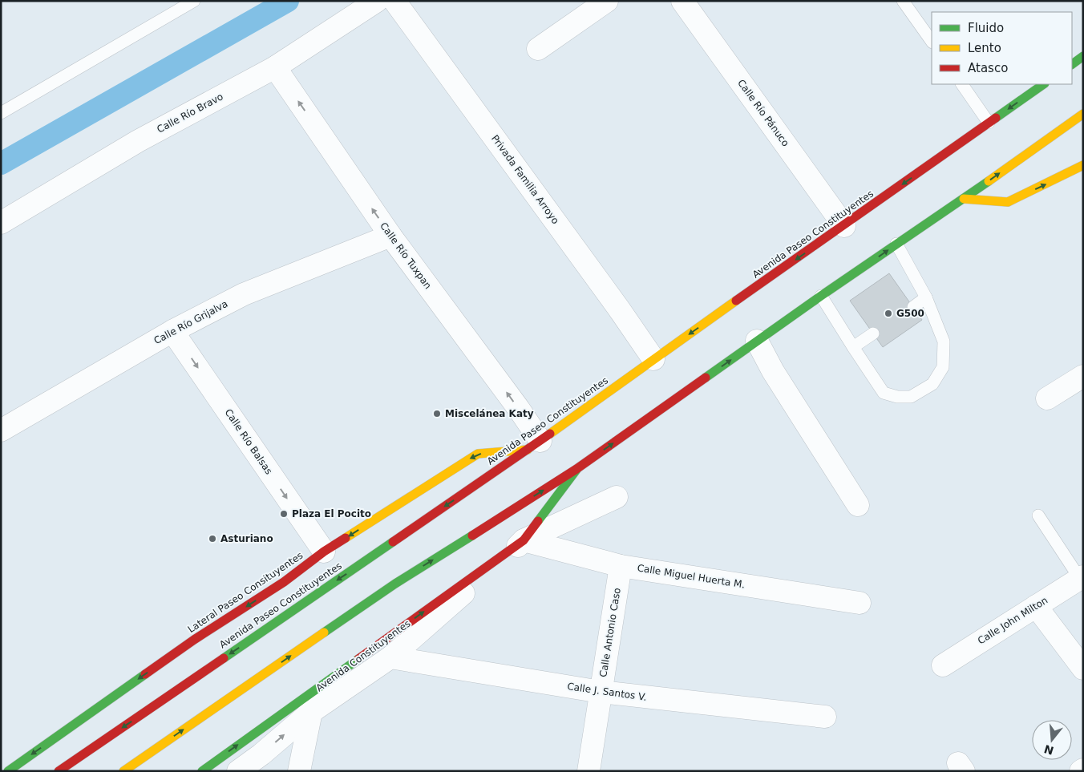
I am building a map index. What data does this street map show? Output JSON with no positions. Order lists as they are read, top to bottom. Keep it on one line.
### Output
{"streets":{"main road":["Avenida Paseo Constituyentes","Lateral Paseo Consituyentes","Avenida Constituyentes"],"street":["Calle Río Bravo","Calle Río Pánuco","Privada Familia Arroyo","Calle Río Tuxpan","Calle Río Grijalva","Calle Río Balsas","Calle Miguel Huerta M.","Calle John Milton","Calle Antonio Caso","Calle J. Santos V."]},"crossings":[["Calle Río Bravo","Calle Río Tuxpan"],["Calle Río Pánuco","Avenida Paseo Constituyentes"],["Privada Familia Arroyo","Avenida Paseo Constituyentes"],["Avenida Paseo Constituyentes","Calle Río Tuxpan"],["Avenida Paseo Constituyentes","Lateral Paseo Consituyentes"],["Calle Río Tuxpan","Calle Río Grijalva"],["Calle Río Tuxpan","Lateral Paseo Consituyentes"],["Calle Río Grijalva","Calle Río Balsas"],["Calle Río Balsas","Lateral Paseo Consituyentes"],["Calle Miguel Huerta M.","Calle Antonio Caso"],["Calle Miguel Huerta M.","Avenida Constituyentes"],["Calle Antonio Caso","Calle J. Santos V."],["Avenida Constituyentes","Calle J. Santos V."]],"one_way":["Calle Río Tuxpan","Calle Río Balsas"],"places":["G500","Miscelánea Katy","Plaza El Pocito","Asturiano"],"legend":["Fluido","Lento","Atasco"],"north":"bottom"}
